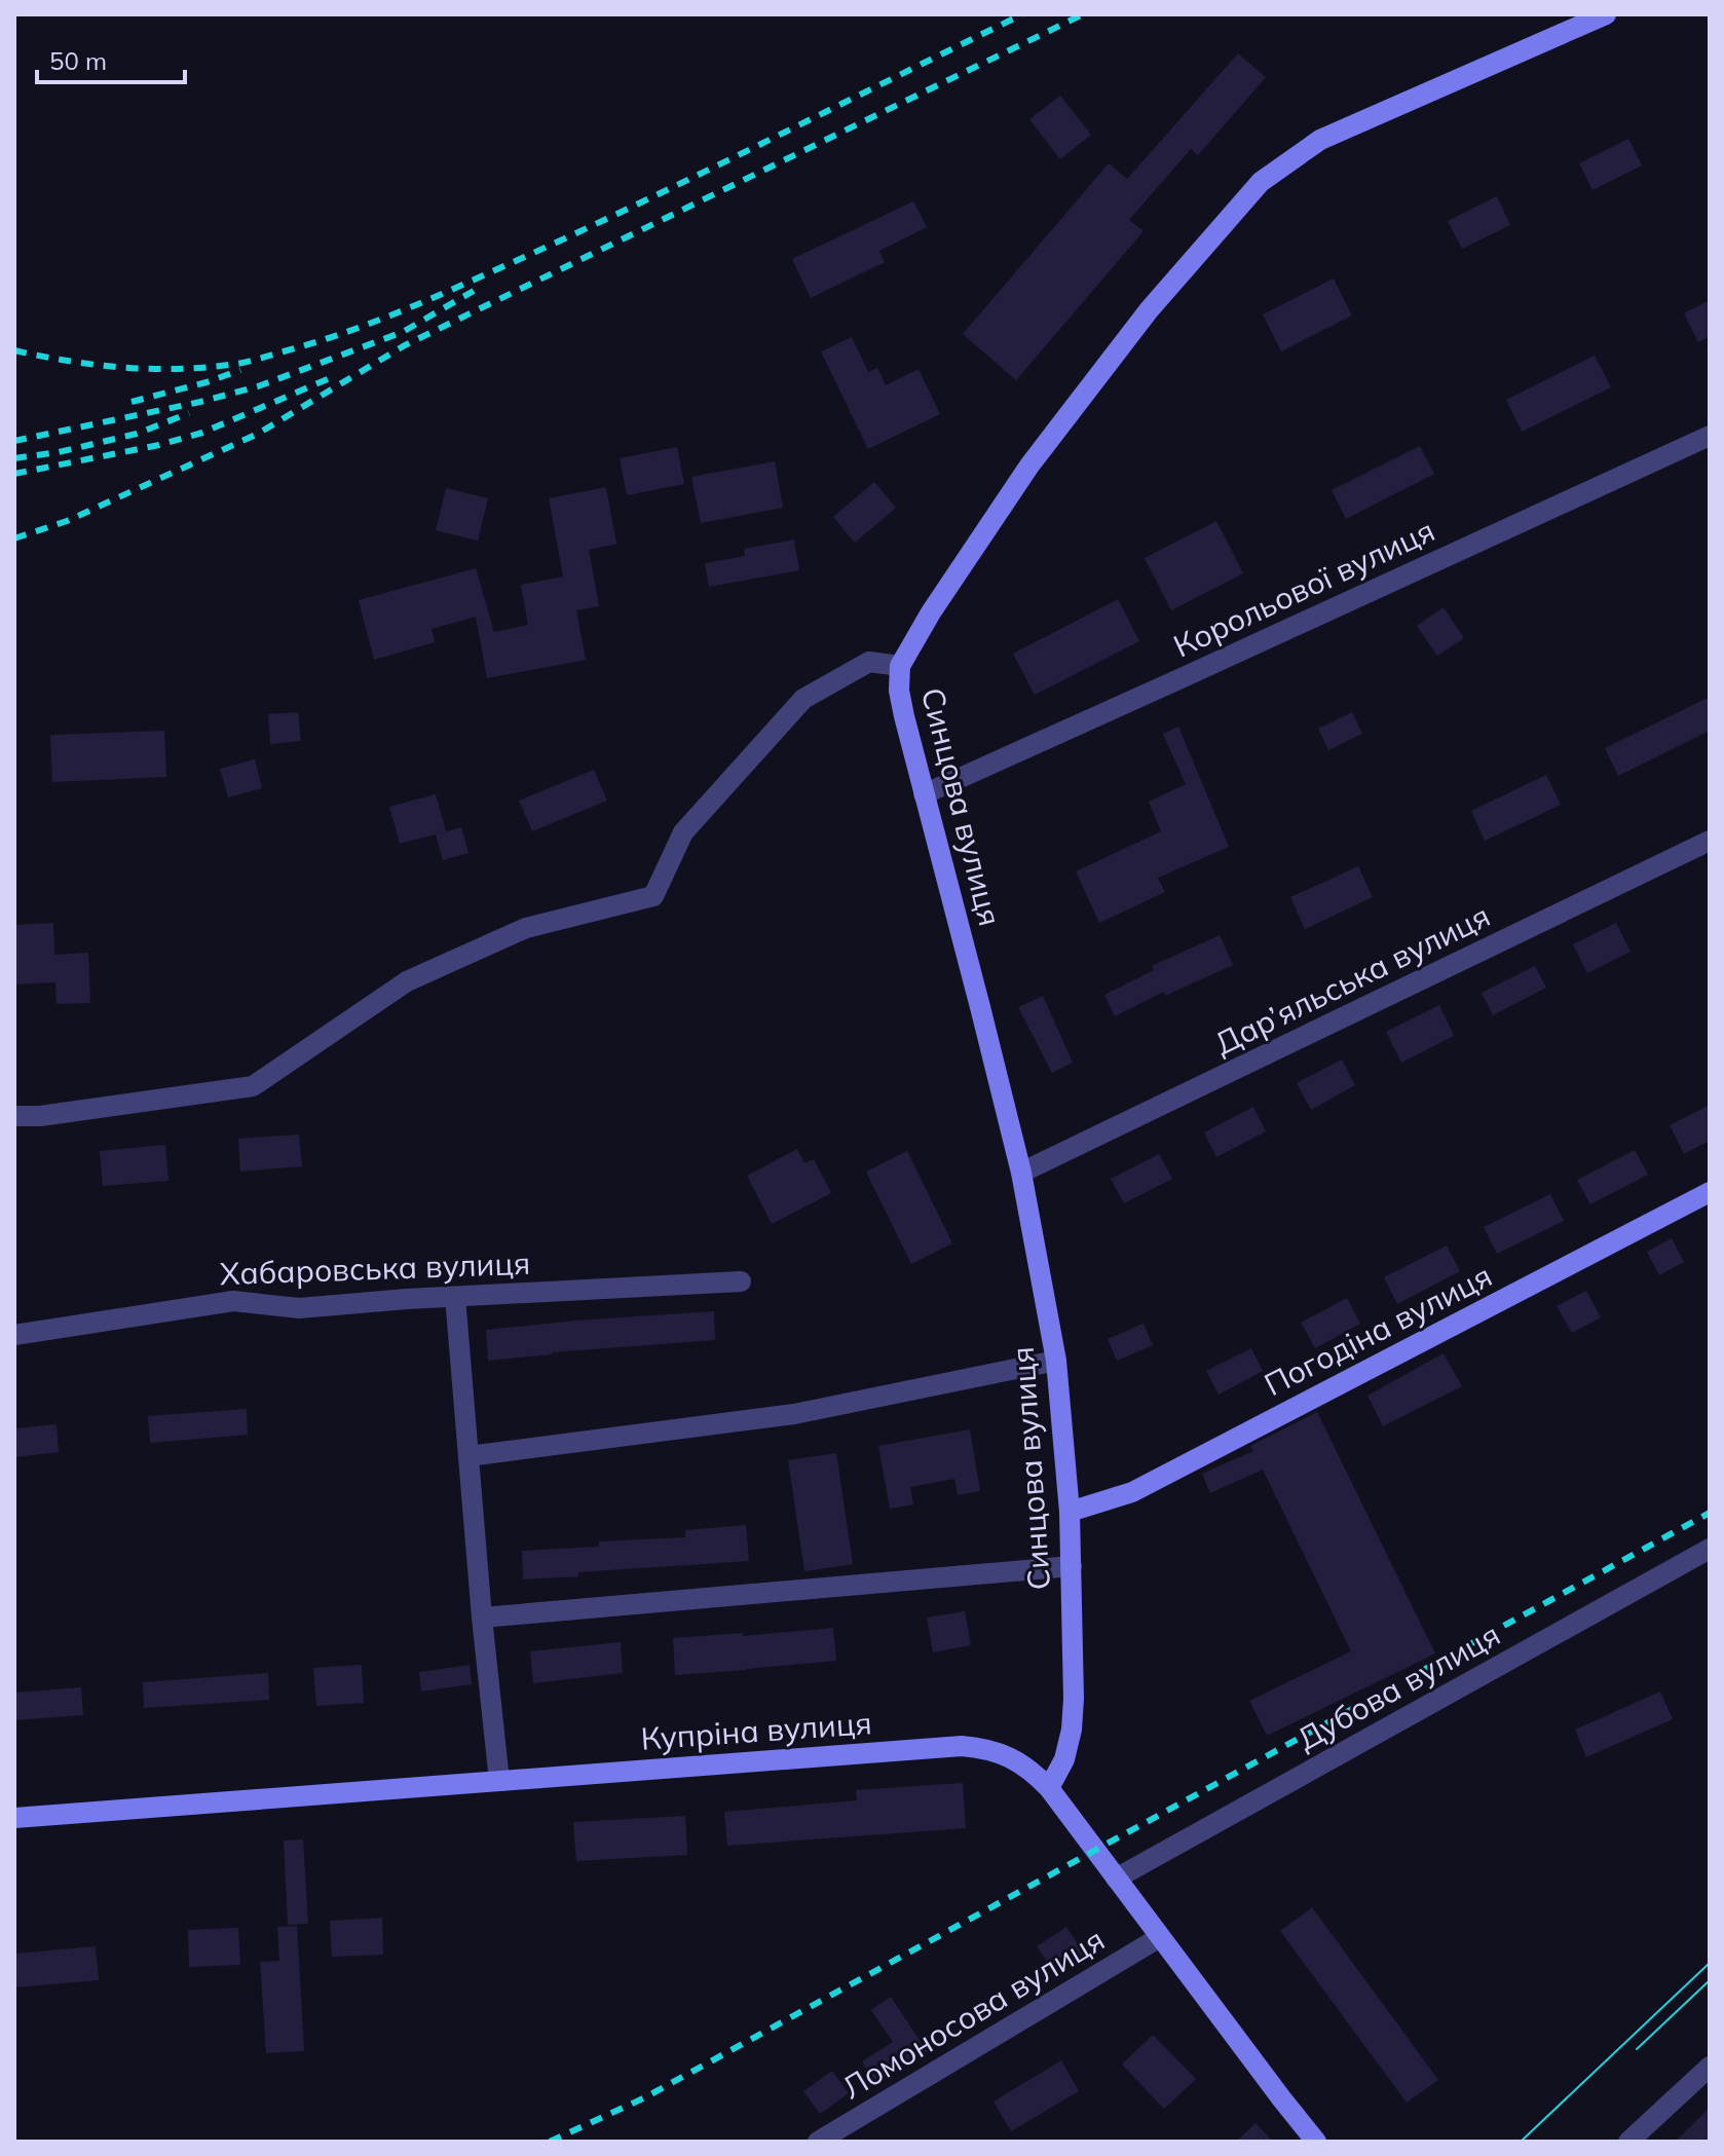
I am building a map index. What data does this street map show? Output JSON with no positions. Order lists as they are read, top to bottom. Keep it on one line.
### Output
{"streets":{"street":["Корольової вулиця","Синцова вулиця","Дар’яльська вулиця","Хабаровська вулиця","Погодіна вулиця","Дубова вулиця","Купріна вулиця","Ломоносова вулиця"]},"crossings":[["Корольової вулиця","Синцова вулиця"],["Синцова вулиця","Дар’яльська вулиця"],["Синцова вулиця","Погодіна вулиця"],["Синцова вулиця","Купріна вулиця"],["Дубова вулиця","Купріна вулиця"],["Купріна вулиця","Ломоносова вулиця"]],"scale_bar":"50 m"}
